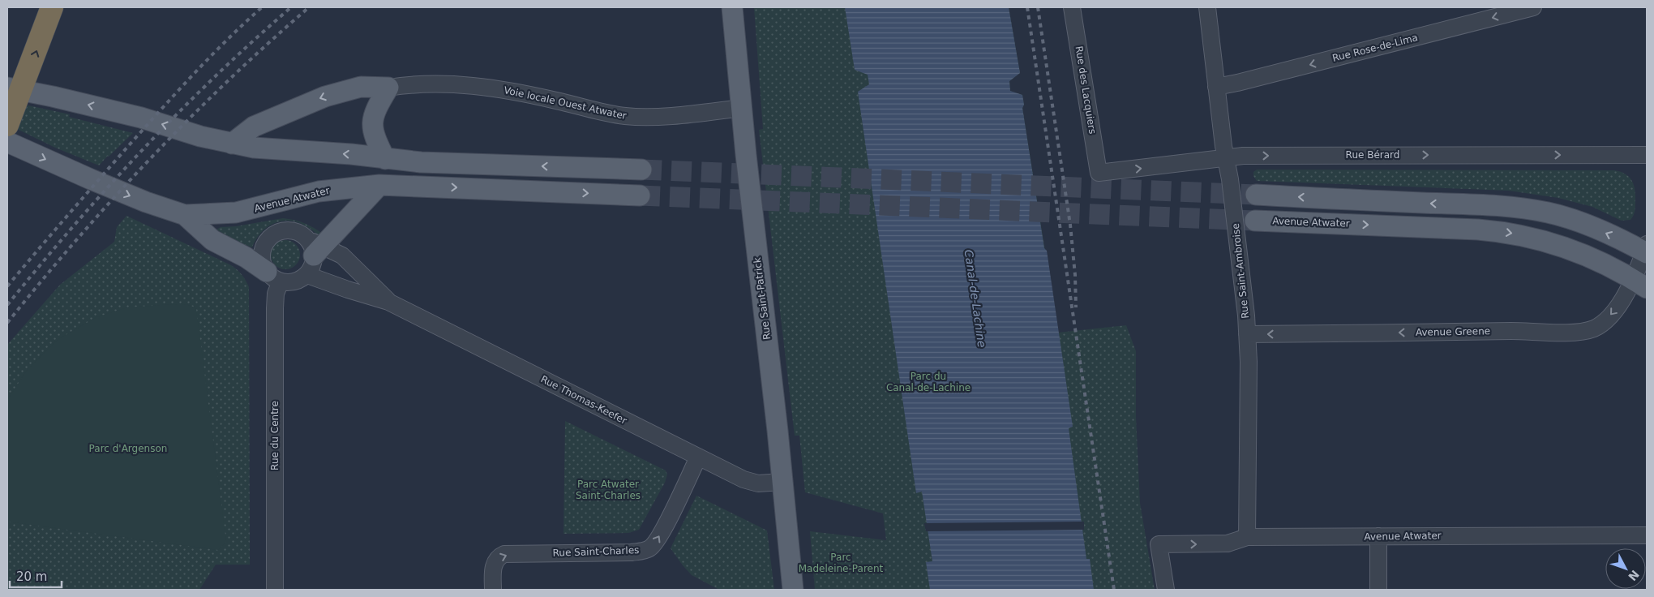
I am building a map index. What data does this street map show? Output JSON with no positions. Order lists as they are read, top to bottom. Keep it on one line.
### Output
{"streets":{"main road":["Avenue Atwater","Rue Saint-Patrick"],"street":["Rue Rose-de-Lima","Rue des Lacquiers","Voie locale Ouest Atwater","Rue Bérard","Rue Saint-Ambroise","Avenue Greene","Rue Thomas-Keefer","Rue du Centre","Rue Saint-Charles"]},"crossings":[["Rue Rose-de-Lima","Rue Saint-Ambroise"],["Rue des Lacquiers","Rue Bérard"],["Voie locale Ouest Atwater","Rue Saint-Patrick"],["Rue Bérard","Rue Saint-Ambroise"],["Avenue Atwater","Rue Saint-Ambroise"],["Avenue Atwater","Avenue Greene"],["Rue Saint-Ambroise","Avenue Greene"],["Rue Saint-Patrick","Rue Thomas-Keefer"],["Rue Thomas-Keefer","Rue du Centre"],["Rue Thomas-Keefer","Rue Saint-Charles"]],"one_way":["Rue Rose-de-Lima","Rue Bérard","Avenue Greene","Rue Saint-Charles"],"water":["Canal-de-Lachine"],"parks":["Parc du Canal-de-Lachine","Parc d'Argenson","Parc Atwater Saint-Charles","Parc Madeleine-Parent"],"scale_bar":"20 m","north":"bottom right"}
